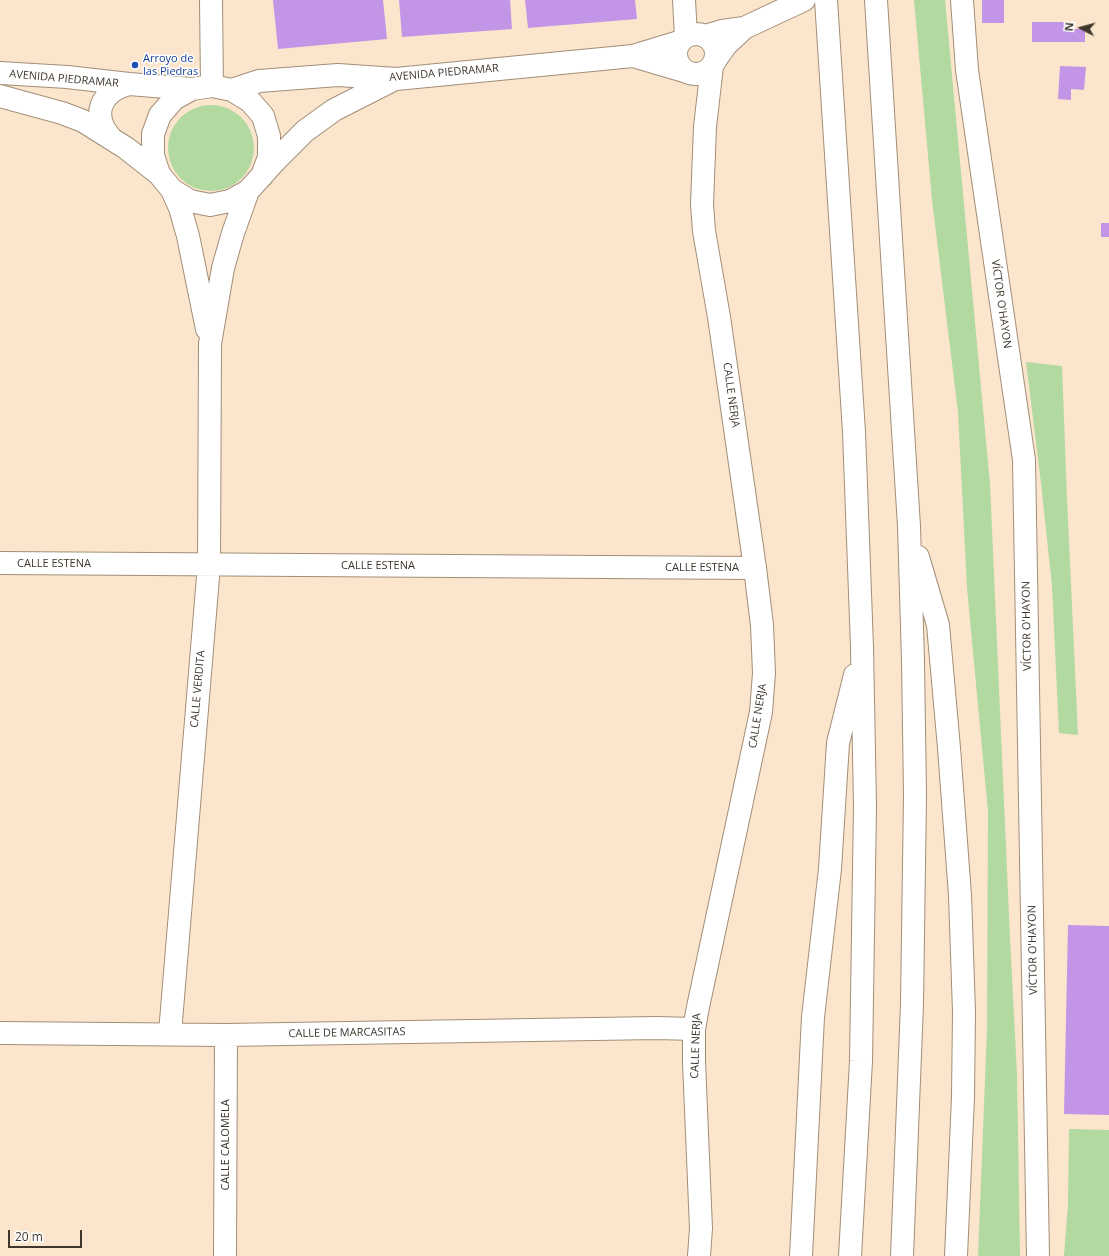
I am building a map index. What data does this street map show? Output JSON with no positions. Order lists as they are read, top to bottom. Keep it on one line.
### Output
{"streets":{"main road":["AVENIDA PIEDRAMAR","VÍCTOR O'HAYON","CALLE NERJA","CALLE ESTENA","CALLE VERDITA","CALLE DE MARCASITAS","CALLE CALOMELA"]},"crossings":[["CALLE NERJA","CALLE ESTENA"],["CALLE NERJA","CALLE DE MARCASITAS"],["CALLE ESTENA","CALLE VERDITA"],["CALLE VERDITA","CALLE DE MARCASITAS"],["CALLE DE MARCASITAS","CALLE CALOMELA"]],"places":["Arroyo de las Piedras"],"scale_bar":"20 m","north":"left"}
